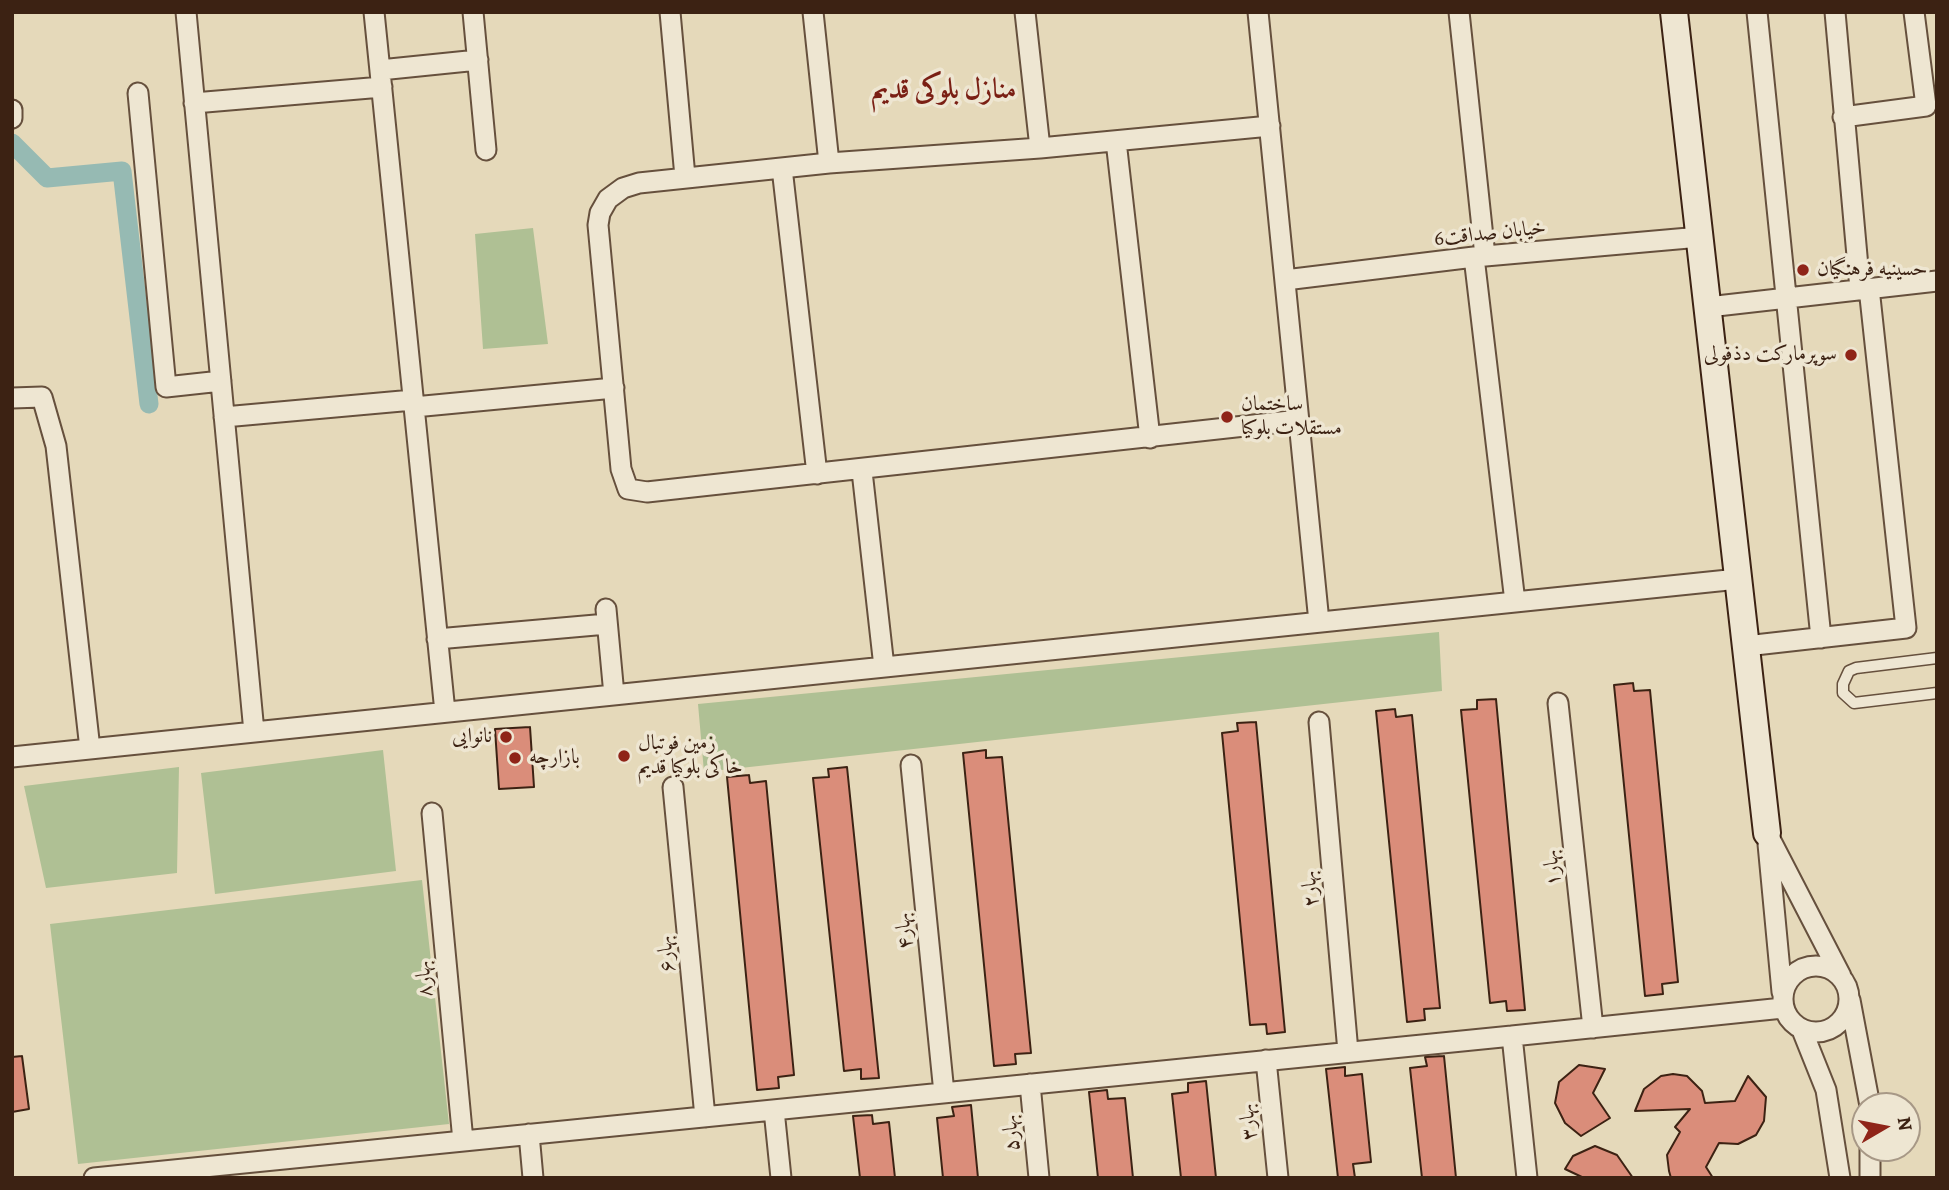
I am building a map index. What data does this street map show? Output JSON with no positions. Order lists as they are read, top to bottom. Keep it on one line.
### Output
{"streets":{"street":["خیابان صداقت6","بهار۱","بهار۲","بهار۴","بهار۶","بهار۸","بهار۳","بهار۵"]},"districts":["منازل بلوکی قدیم"],"places":["حسینیه فرهنگیان","سوپرمارکت دذفولی","ساختمان مستقلات بلوکیا","نانوایی","زمین فوتبال خاکی بلوکیا قدیم","بازارچه"],"north":"right"}
